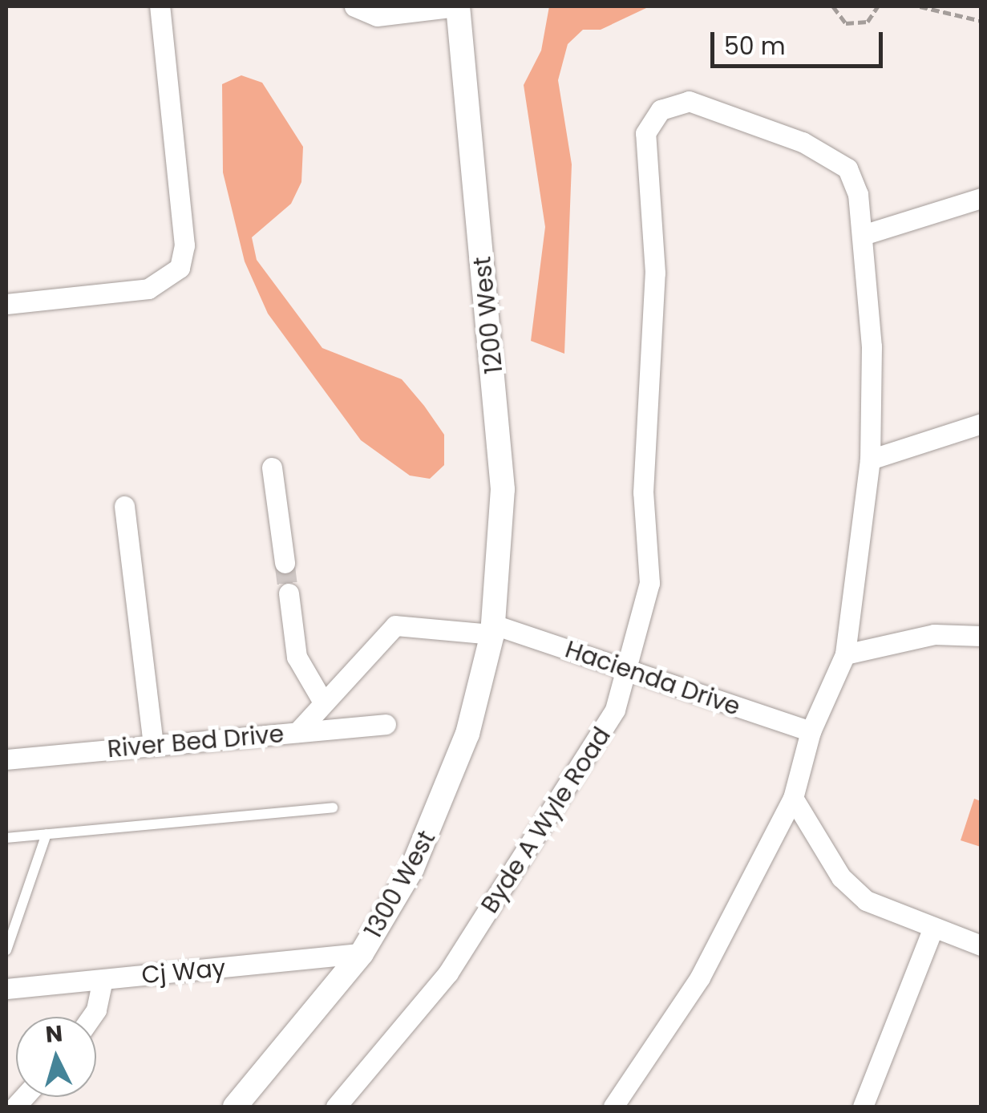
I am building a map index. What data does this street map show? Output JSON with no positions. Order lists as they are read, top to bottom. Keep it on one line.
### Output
{"streets":{"street":["1200 West","Hacienda Drive","River Bed Drive","Byde A Wyle Road","1300 West","Cj Way"]},"crossings":[["1200 West","Hacienda Drive"],["1200 West","1300 West"],["Hacienda Drive","Byde A Wyle Road"],["Hacienda Drive","1300 West"],["1300 West","Cj Way"]],"scale_bar":"50 m","north":"top"}
